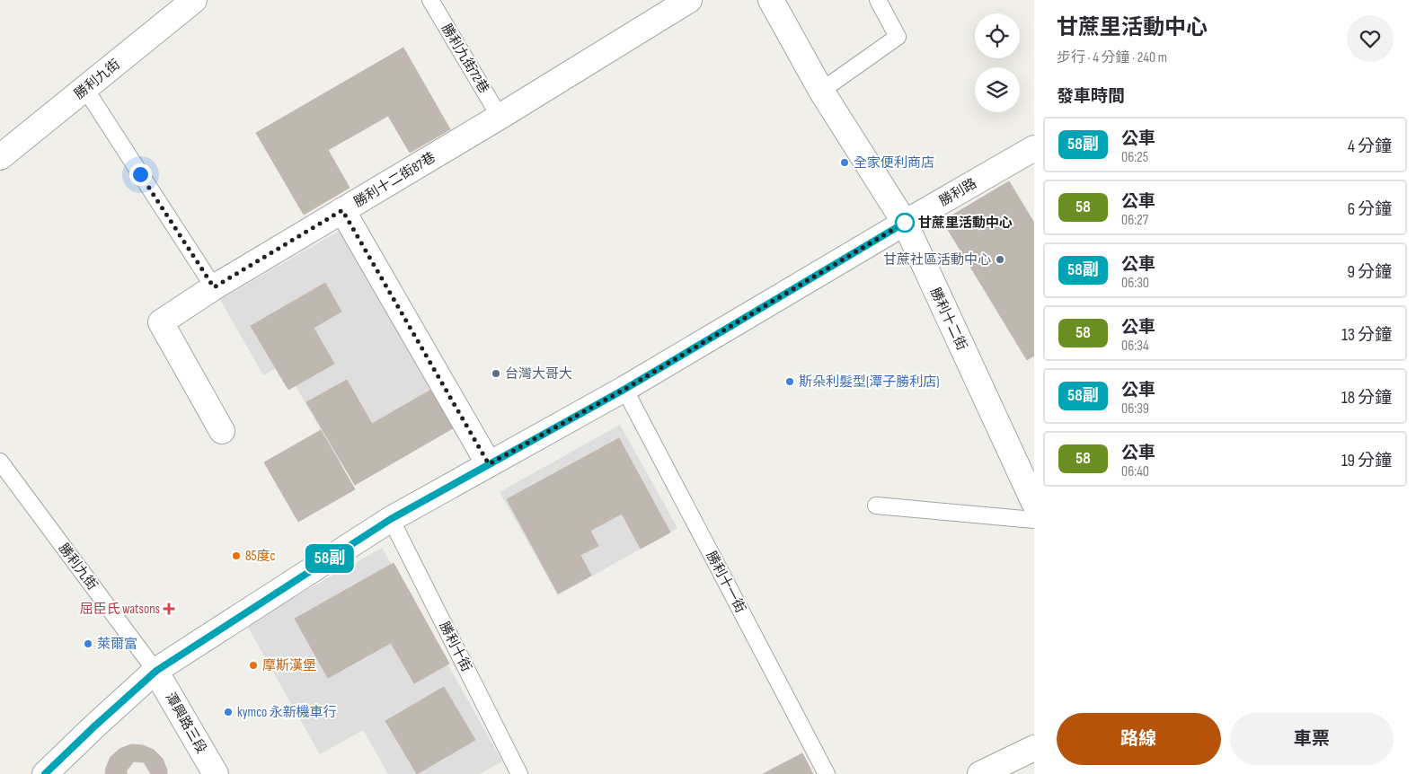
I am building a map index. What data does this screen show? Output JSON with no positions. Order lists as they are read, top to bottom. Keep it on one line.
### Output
{"streets":{"street":["勝利九街","勝利十二街87巷","勝利路","勝利十二街","潭興路三段"],"lane":["勝利九街72巷","勝利十一街","勝利十街"]},"crossings":[["勝利九街72巷","勝利十二街87巷"],["勝利九街","勝利路"],["勝利九街","潭興路三段"],["勝利路","勝利十二街"],["勝利路","勝利十一街"],["勝利路","勝利十街"],["勝利路","潭興路三段"]],"places":{"other":["全家便利商店","甘蔗里活動中心","甘蔗社區活動中心","台灣大哥大","斯朵利髮型(潭子勝利店)","85度c","萊爾富","摩斯漢堡","kymco 永新機車行"],"health":["屈臣氏 watsons"]},"lines":["bus line 58副"],"page":{"on_map":"58副","heading":[["甘蔗里活動中心","步行 · 4 分鐘 · 240 m"],"發車時間"],"list":[{"mark":"58副","name":"公車","note":"06:25","value":"4 分鐘"},{"mark":"58","name":"公車","note":"06:27","value":"6 分鐘"},{"mark":"58副","name":"公車","note":"06:30","value":"9 分鐘"},{"mark":"58","name":"公車","note":"06:34","value":"13 分鐘"},{"mark":"58副","name":"公車","note":"06:39","value":"18 分鐘"},{"mark":"58","name":"公車","note":"06:40","value":"19 分鐘"}],"buttons":["路線","車票"]}}
